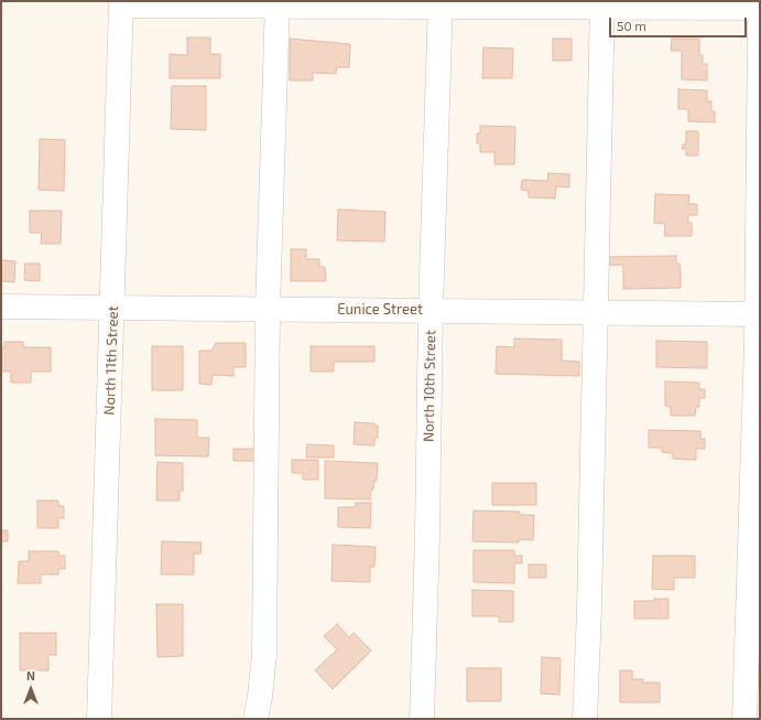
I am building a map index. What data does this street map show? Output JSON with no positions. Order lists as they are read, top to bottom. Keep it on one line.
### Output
{"streets":{"street":["Eunice Street","North 11th Street","North 10th Street"]},"crossings":[["Eunice Street","North 11th Street"],["Eunice Street","North 10th Street"]],"scale_bar":"50 m","north":"top"}
